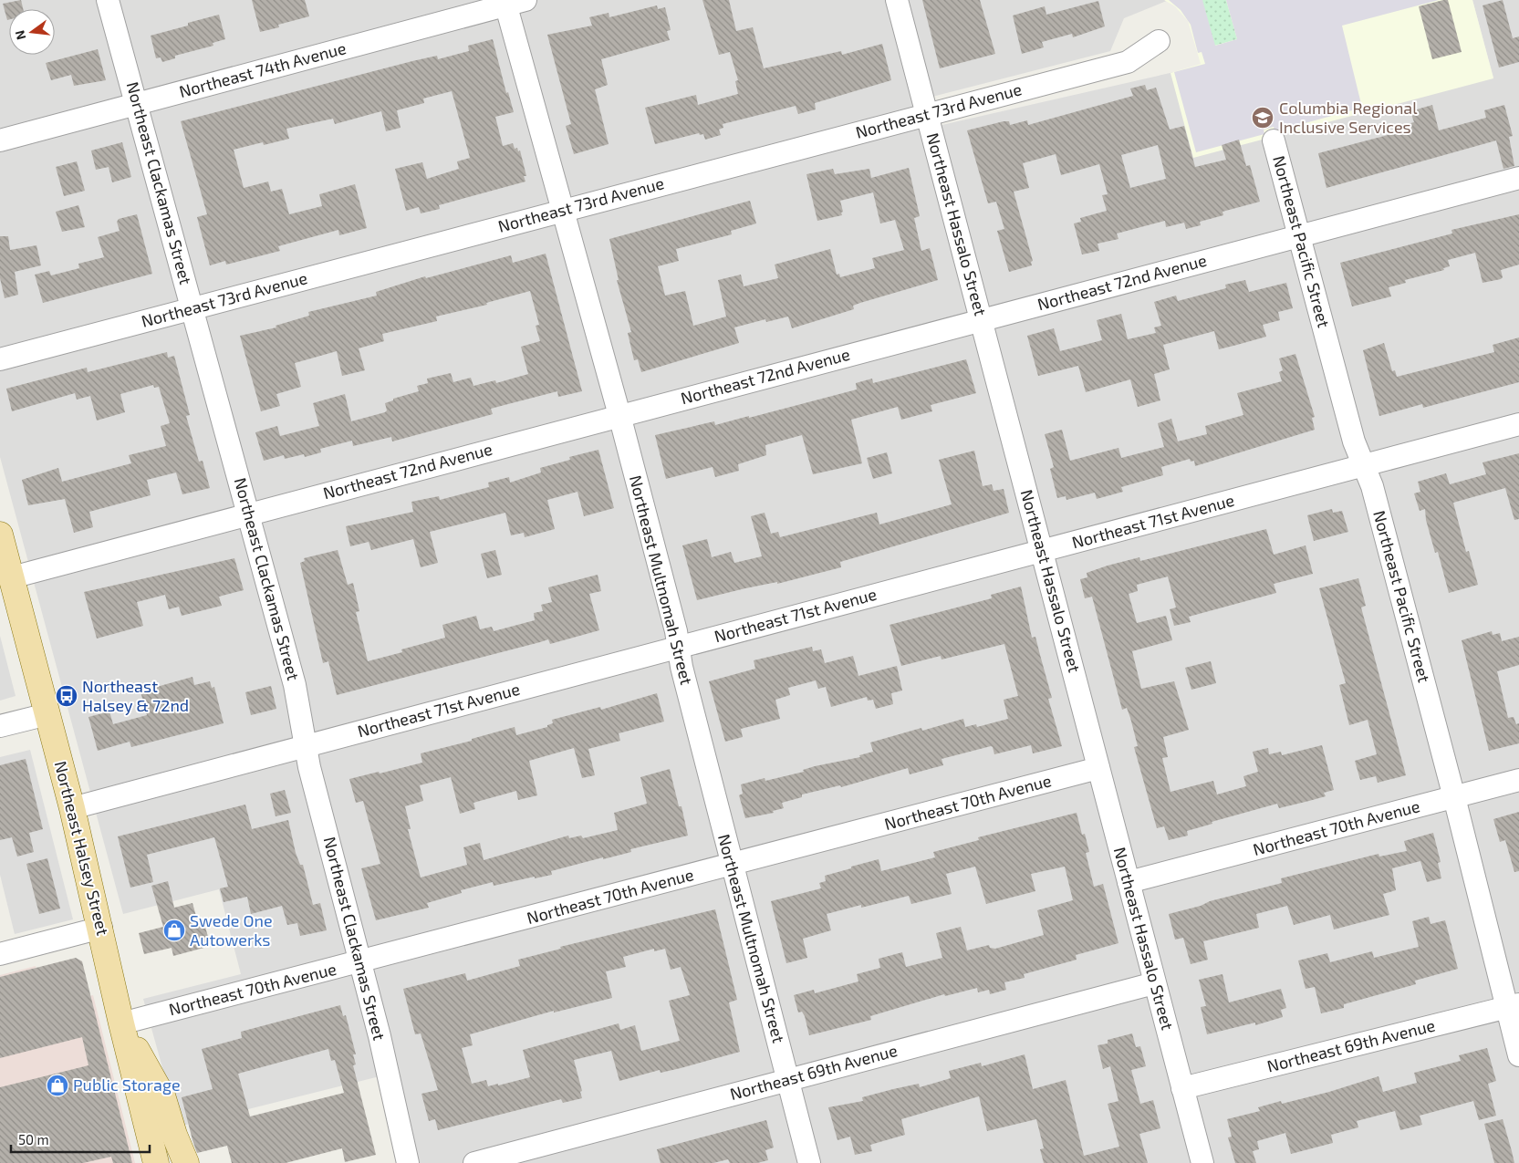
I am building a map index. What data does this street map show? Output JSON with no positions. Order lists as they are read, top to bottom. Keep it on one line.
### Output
{"streets":{"main road":["Northeast Halsey Street"],"street":["Northeast 74th Avenue","Northeast 73rd Avenue","Northeast Clackamas Street","Northeast Hassalo Street","Northeast Pacific Street","Northeast 72nd Avenue","Northeast 71st Avenue","Northeast Multnomah Street","Northeast 70th Avenue","Northeast 69th Avenue"]},"crossings":[["Northeast 74th Avenue","Northeast Clackamas Street"],["Northeast 74th Avenue","Northeast Multnomah Street"],["Northeast 73rd Avenue","Northeast Clackamas Street"],["Northeast 73rd Avenue","Northeast Hassalo Street"],["Northeast 73rd Avenue","Northeast Multnomah Street"],["Northeast Clackamas Street","Northeast 72nd Avenue"],["Northeast Clackamas Street","Northeast 71st Avenue"],["Northeast Clackamas Street","Northeast 70th Avenue"],["Northeast Hassalo Street","Northeast 72nd Avenue"],["Northeast Hassalo Street","Northeast 71st Avenue"],["Northeast Hassalo Street","Northeast 70th Avenue"],["Northeast Hassalo Street","Northeast 69th Avenue"],["Northeast Pacific Street","Northeast 72nd Avenue"],["Northeast Pacific Street","Northeast 71st Avenue"],["Northeast Pacific Street","Northeast 70th Avenue"],["Northeast Pacific Street","Northeast 69th Avenue"],["Northeast 72nd Avenue","Northeast Multnomah Street"],["Northeast 72nd Avenue","Northeast Halsey Street"],["Northeast 71st Avenue","Northeast Multnomah Street"],["Northeast 71st Avenue","Northeast Halsey Street"],["Northeast Multnomah Street","Northeast 70th Avenue"],["Northeast Multnomah Street","Northeast 69th Avenue"],["Northeast 70th Avenue","Northeast Halsey Street"]],"places":{"school or university":["Columbia Regional Inclusive Services"],"bus stop":["Northeast Halsey & 72nd"],"shop":["Swede One Autowerks","Public Storage"]},"scale_bar":"50 m","north":"left"}
